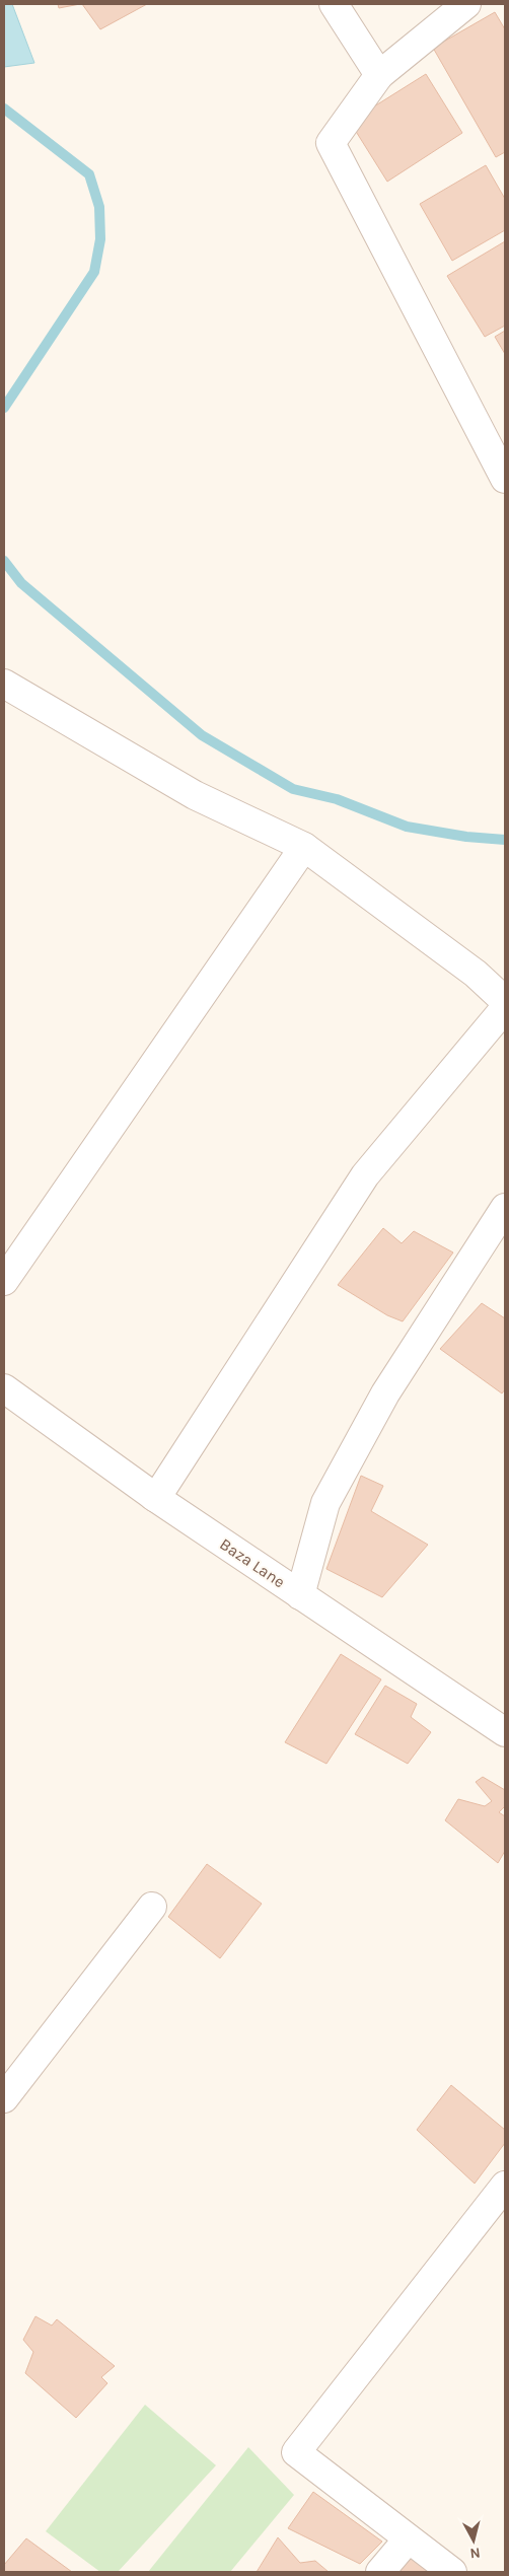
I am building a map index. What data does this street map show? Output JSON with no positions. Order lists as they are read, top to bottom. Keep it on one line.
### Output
{"streets":{"street":["Baza Lane"]},"north":"bottom"}
